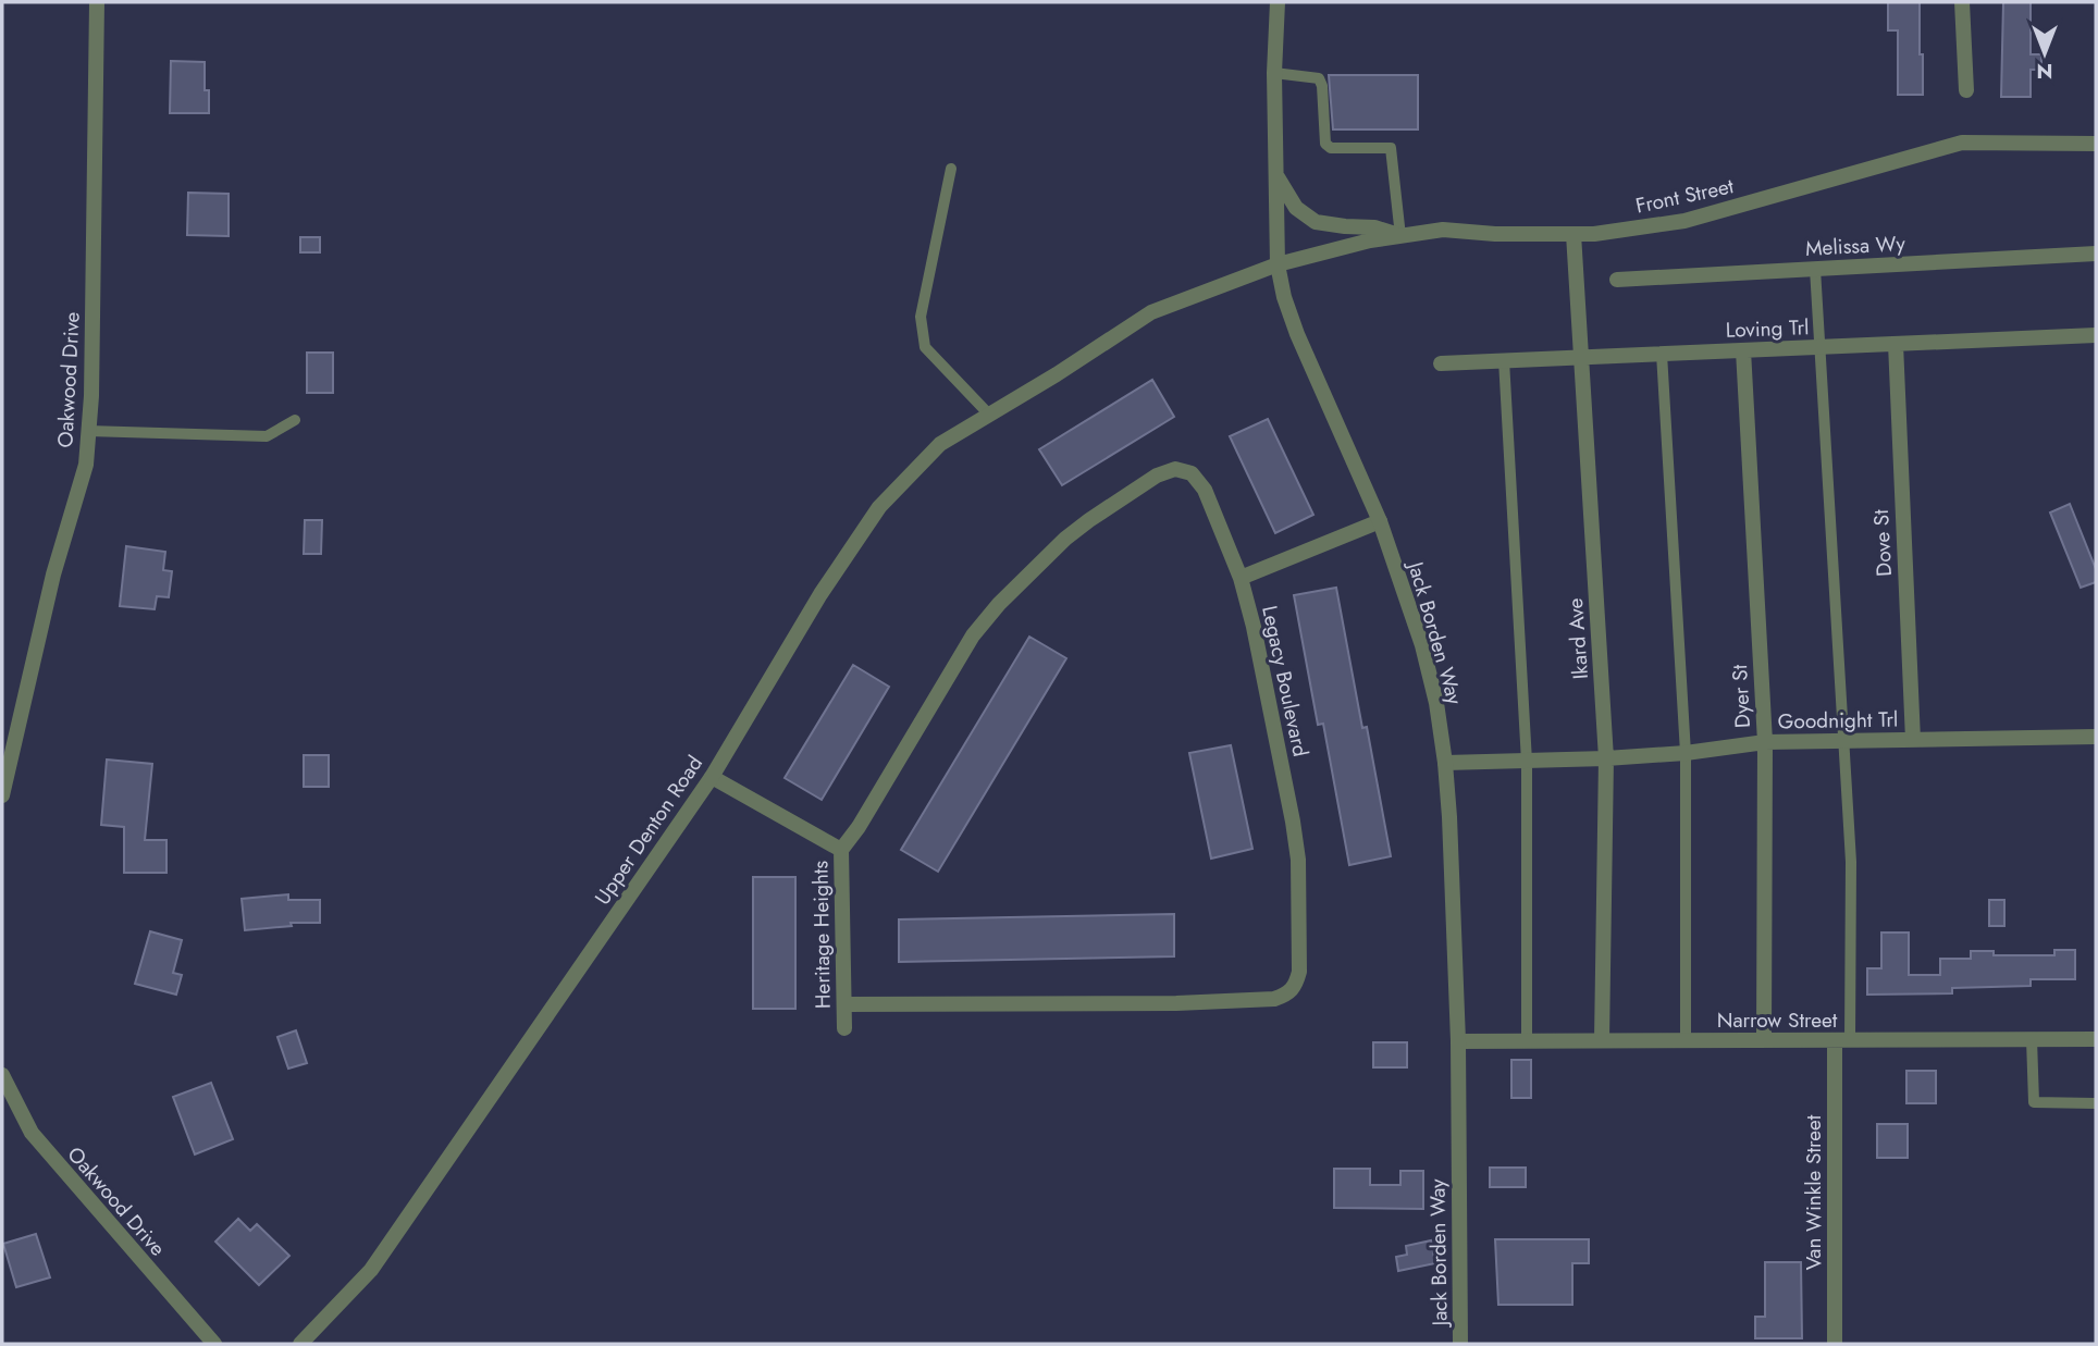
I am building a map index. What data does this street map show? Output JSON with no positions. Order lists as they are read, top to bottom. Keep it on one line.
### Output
{"streets":{"street":["Front Street","Melissa Wy","Loving Trl","Oakwood Drive","Dove St","Jack Borden Way","Ikard Ave","Legacy Boulevard","Dyer St","Goodnight Trl","Upper Denton Road","Heritage Heights","Narrow Street","Van Winkle Street"]},"crossings":[["Front Street","Jack Borden Way"],["Front Street","Ikard Ave"],["Front Street","Upper Denton Road"],["Loving Trl","Dove St"],["Loving Trl","Ikard Ave"],["Loving Trl","Dyer St"],["Dove St","Goodnight Trl"],["Jack Borden Way","Goodnight Trl"],["Jack Borden Way","Narrow Street"],["Ikard Ave","Goodnight Trl"],["Ikard Ave","Narrow Street"],["Legacy Boulevard","Heritage Heights"],["Dyer St","Goodnight Trl"],["Dyer St","Narrow Street"],["Upper Denton Road","Heritage Heights"],["Narrow Street","Van Winkle Street"]],"north":"bottom"}
